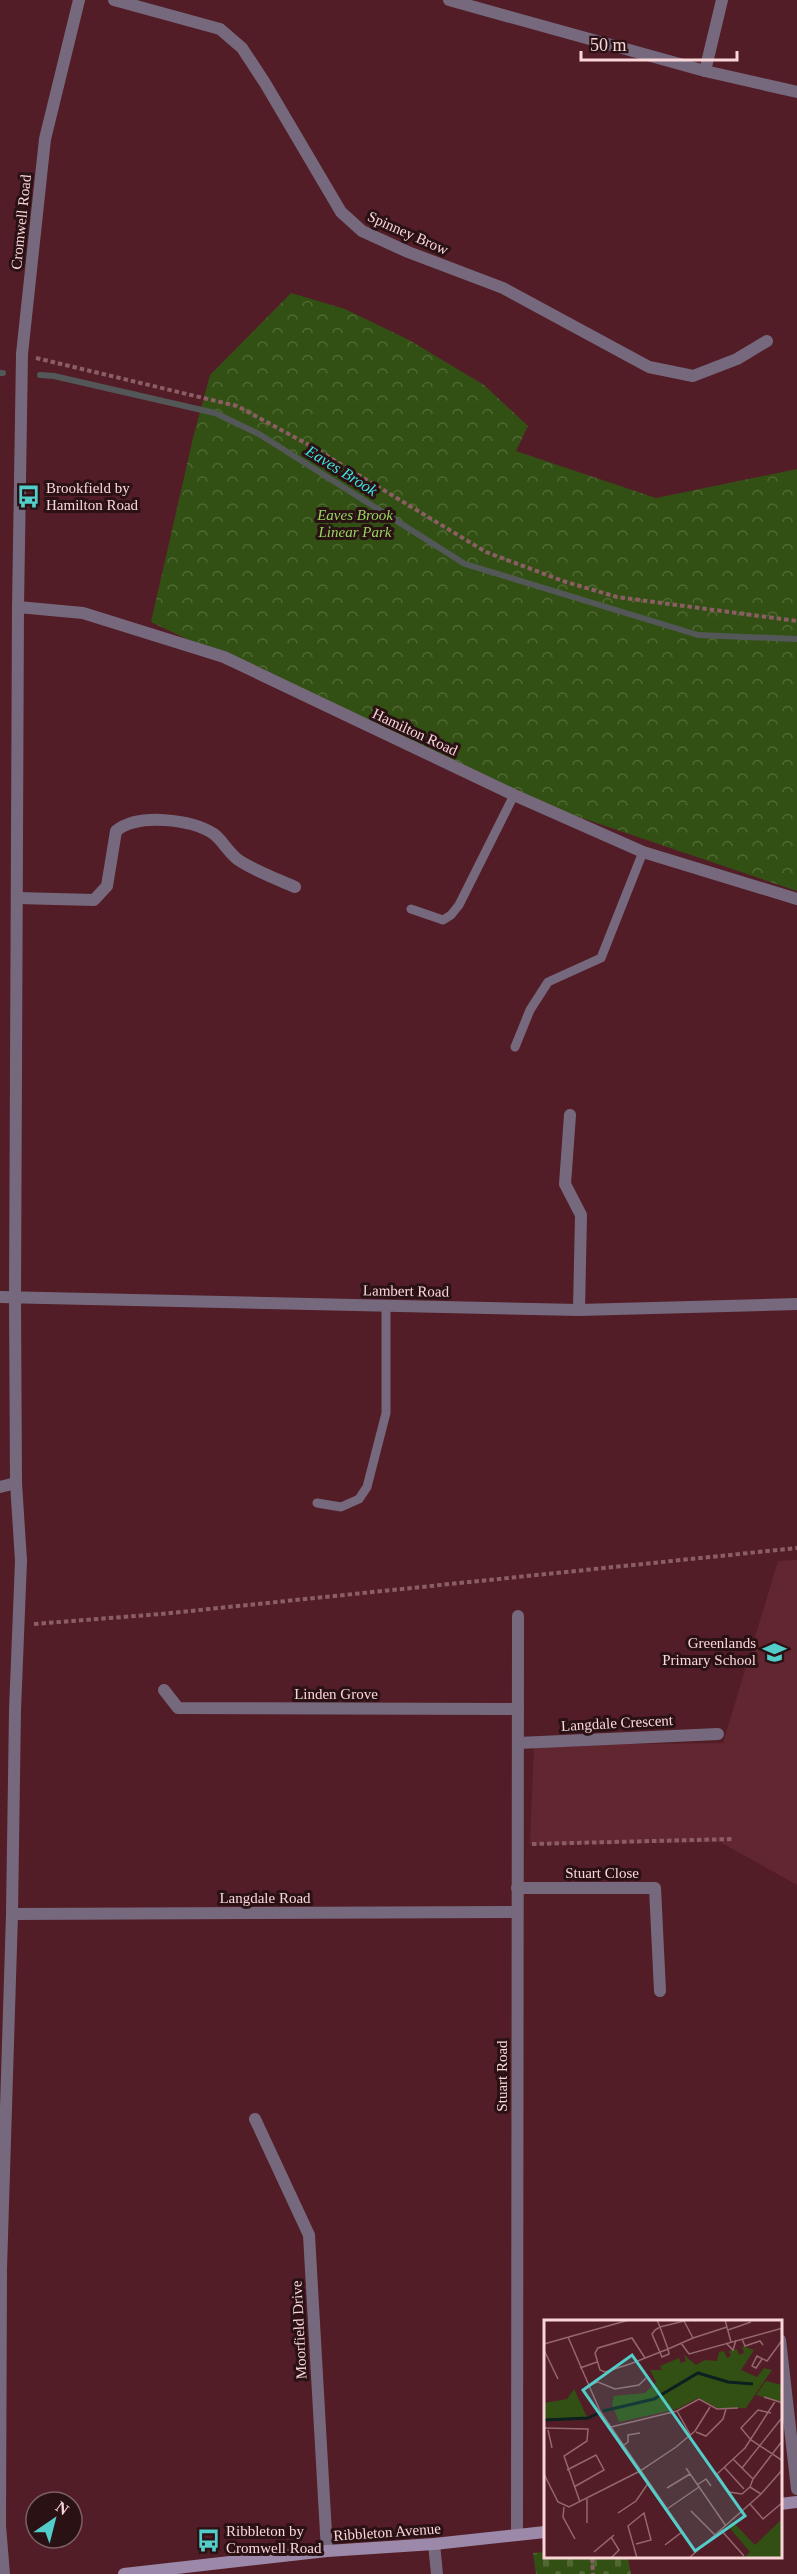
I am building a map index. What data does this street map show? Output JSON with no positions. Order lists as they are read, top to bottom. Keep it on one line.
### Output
{"streets":{"main road":["Ribbleton Avenue"],"street":["Cromwell Road","Spinney Brow","Hamilton Road","Lambert Road","Linden Grove","Langdale Crescent","Stuart Close","Langdale Road","Stuart Road","Moorfield Drive"]},"crossings":[["Cromwell Road","Hamilton Road"],["Cromwell Road","Lambert Road"],["Cromwell Road","Langdale Road"],["Linden Grove","Stuart Road"],["Langdale Crescent","Stuart Road"],["Stuart Close","Stuart Road"],["Langdale Road","Stuart Road"],["Stuart Road","Ribbleton Avenue"],["Moorfield Drive","Ribbleton Avenue"]],"water":["Eaves Brook"],"parks":["Eaves Brook Linear Park"],"places":{"bus stop":["Brookfield by Hamilton Road","Ribbleton by Cromwell Road"],"school or university":["Greenlands Primary School"]},"scale_bar":"50 m","north":"top right"}
